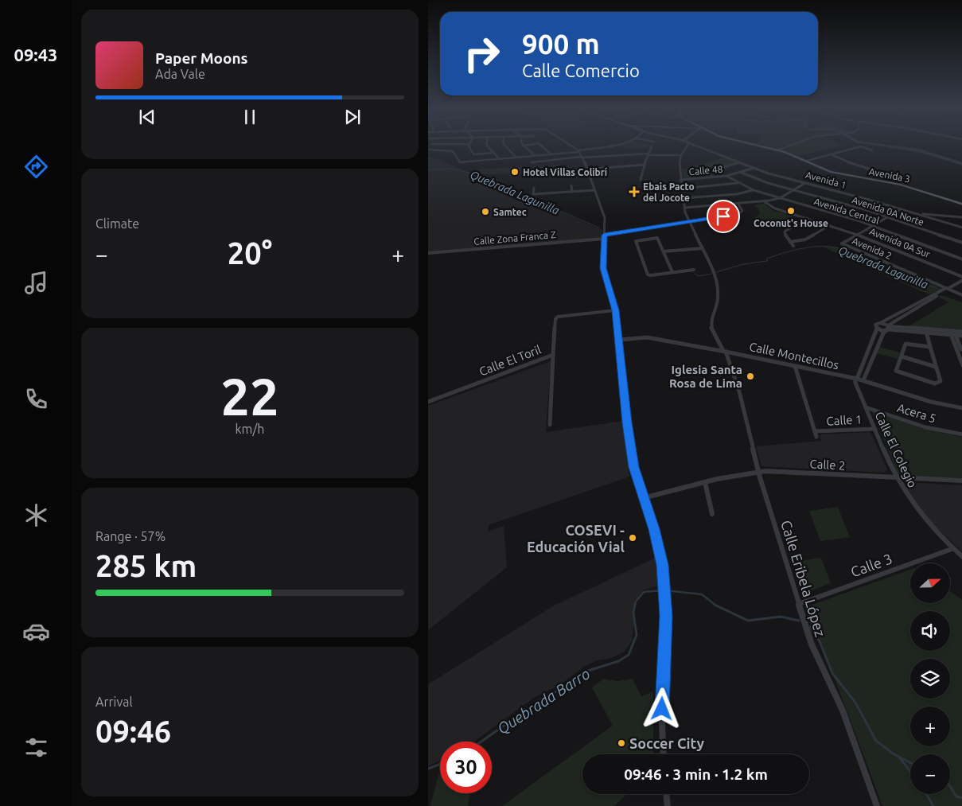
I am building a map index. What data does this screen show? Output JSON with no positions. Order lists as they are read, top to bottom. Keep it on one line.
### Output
{"streets":{"main road":["Avenida 3"],"street":["Calle 48","Avenida 1","Avenida Central","Avenida 0A Norte","Calle Zona Franca Z","Avenida 0A Sur","Avenida 2","Calle Montecillos","Calle El Toril","Acera 5","Calle 1","Calle El Colegio","Calle 2","Calle 3","Calle Eribela López"]},"crossings":[["Calle 48","Avenida 1"],["Calle 48","Avenida Central"],["Calle 48","Avenida 0A Norte"],["Calle 48","Calle Eribela López"],["Calle Zona Franca Z","Calle Eribela López"],["Avenida 0A Sur","Avenida 2"],["Calle Montecillos","Calle El Colegio"],["Calle Montecillos","Calle Eribela López"],["Acera 5","Calle El Colegio"],["Calle 1","Calle El Colegio"],["Calle El Colegio","Calle 2"],["Calle El Colegio","Calle 3"],["Calle 2","Calle Eribela López"],["Calle 3","Calle Eribela López"]],"water":["Quebrada Lagunilla","Quebrada Barro"],"places":{"other":["Hotel Villas Colibrí","Coconut's House","Samtec","Iglesia Santa Rosa de Lima","COSEVI - Educación Vial","Soccer City"],"health":["Ebais Pacto del Jocote"]},"north":"right","page":{"tabs":"09:43","turn":["900 m","Calle Comercio"],"song":["Paper Moons","Ada Vale"],"tile":["Climate",["22","km/h"],["Range · 57%","285 km"],["Arrival","09:46"]],"heat":["−","20°","+"],"map_buttons":["+","−"],"limit":"30","trip":"09:46 · 3 min · 1.2 km"}}
